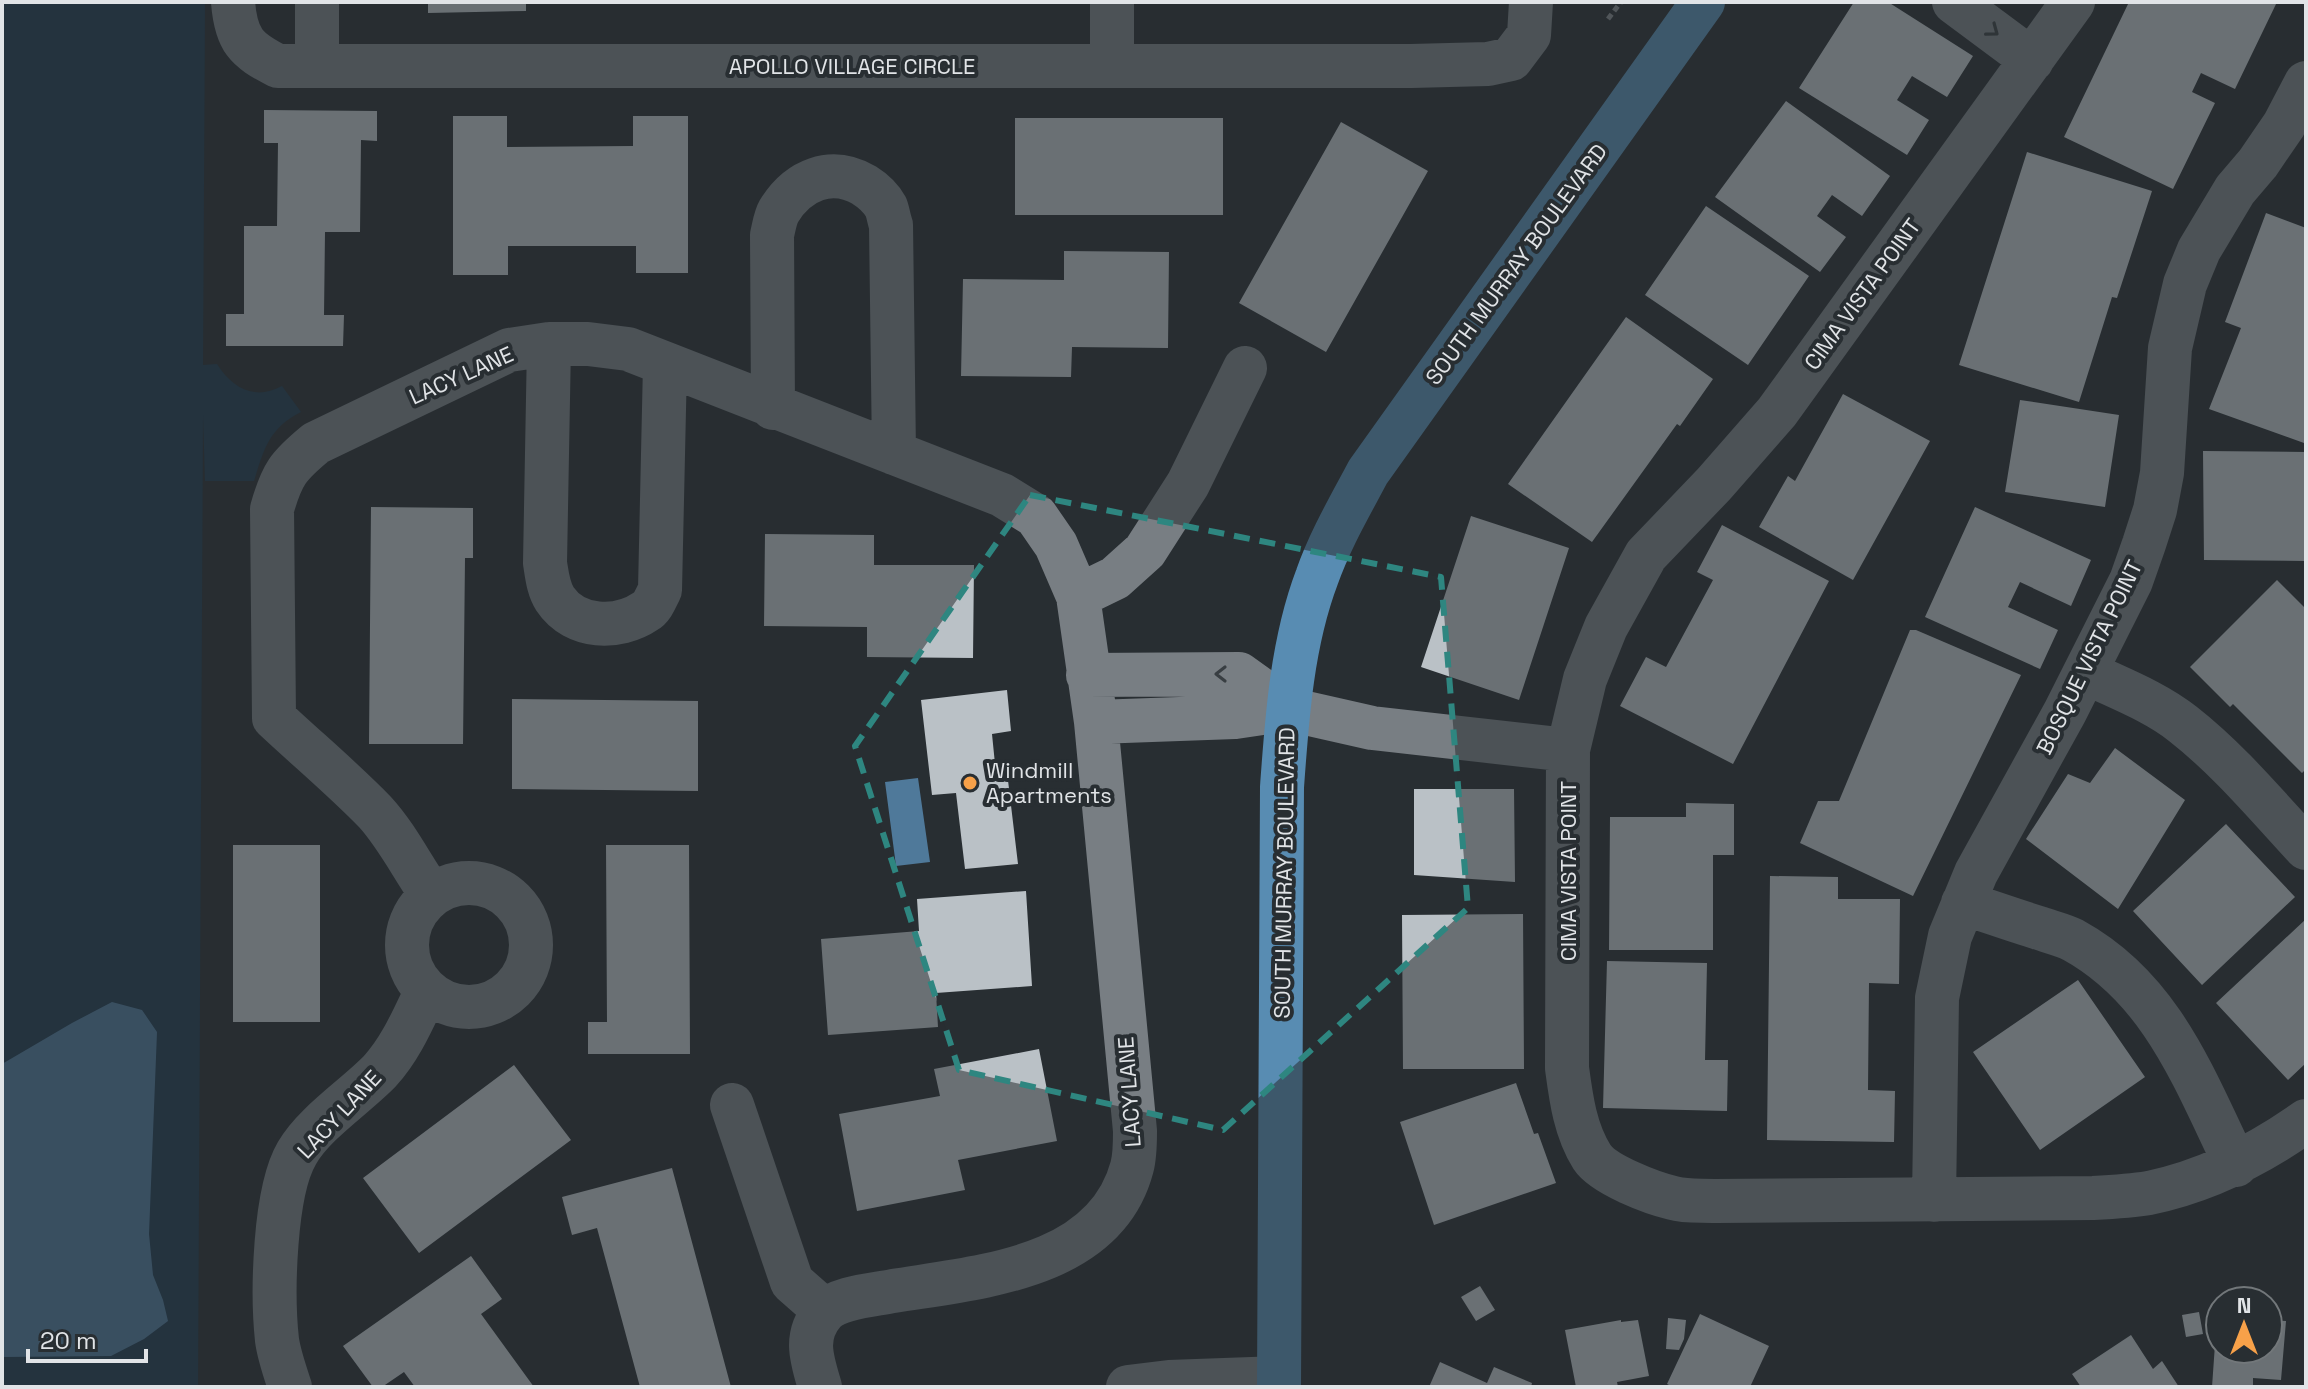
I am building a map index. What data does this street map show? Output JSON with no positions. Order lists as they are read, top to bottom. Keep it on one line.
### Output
{"streets":{"main road":["SOUTH MURRAY BOULEVARD"],"street":["APOLLO VILLAGE CIRCLE","CIMA VISTA POINT","LACY LANE","BOSQUE VISTA POINT"]},"crossings":[["CIMA VISTA POINT","BOSQUE VISTA POINT"]],"places":["Windmill Apartments"],"scale_bar":"20 m","north":"top"}
